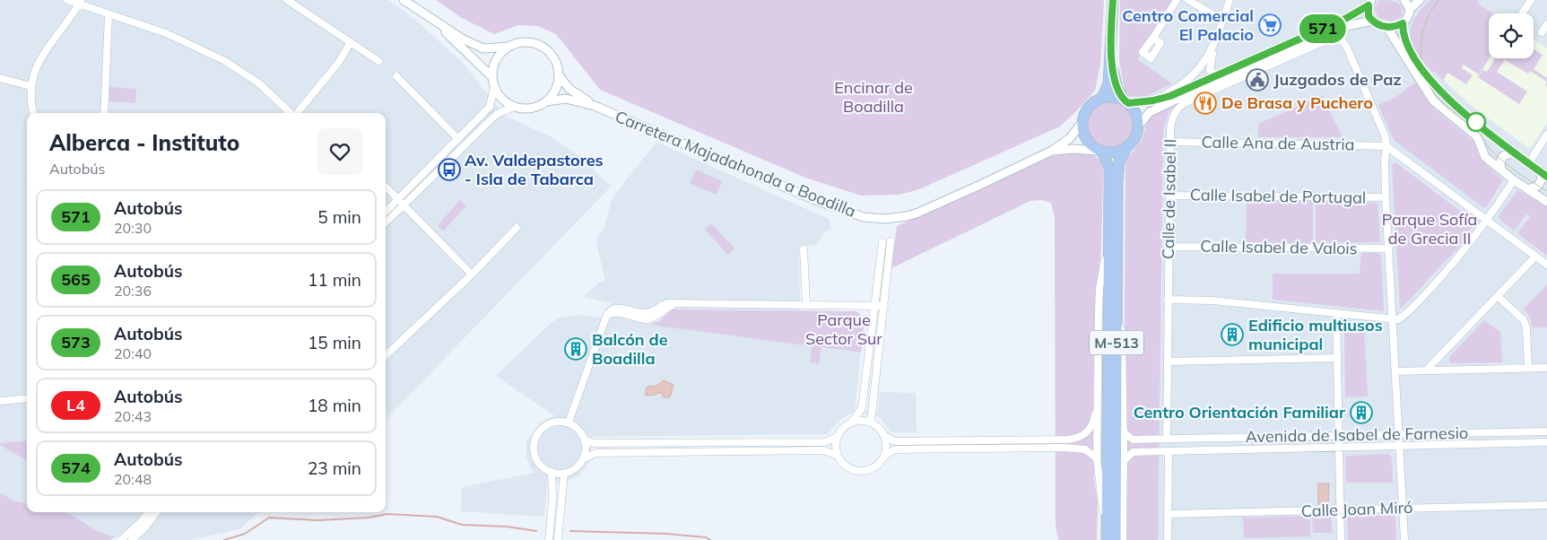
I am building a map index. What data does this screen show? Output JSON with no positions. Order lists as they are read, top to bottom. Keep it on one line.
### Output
{"streets":{"main road":["M-513"],"street":["Calle Ana de Austria","Carretera Majadahonda a Boadilla","Calle Isabel de Portugal","Calle de Isabel II","Calle Isabel de Valois","Avenida de Isabel de Farnesio","Calle Joan Miró"]},"crossings":[["Calle Ana de Austria","Calle de Isabel II"],["Carretera Majadahonda a Boadilla","M-513"],["Calle Isabel de Portugal","Calle de Isabel II"],["Calle de Isabel II","Calle Isabel de Valois"],["Calle de Isabel II","Avenida de Isabel de Farnesio"],["Calle de Isabel II","Calle Joan Miró"]],"parks":["Encinar de Boadilla","Parque Sofía de Grecia II","Parque Sector Sur"],"places":{"supermarket":["Centro Comercial El Palacio"],"public building":["Juzgados de Paz"],"restaurant":["De Brasa y Puchero"],"bus stop":["Av. Valdepastores - Isla de Tabarca"],"building":["Edificio multiusos municipal","Balcón de Boadilla","Centro Orientación Familiar"]},"lines":["bus line 571"],"page":{"on_map":"571","heading":["Alberca - Instituto","Autobús"],"list":[{"mark":"571","name":"Autobús","note":"20:30","value":"5 min"},{"mark":"565","name":"Autobús","note":"20:36","value":"11 min"},{"mark":"573","name":"Autobús","note":"20:40","value":"15 min"},{"mark":"L4","name":"Autobús","note":"20:43","value":"18 min"},{"mark":"574","name":"Autobús","note":"20:48","value":"23 min"}]}}
